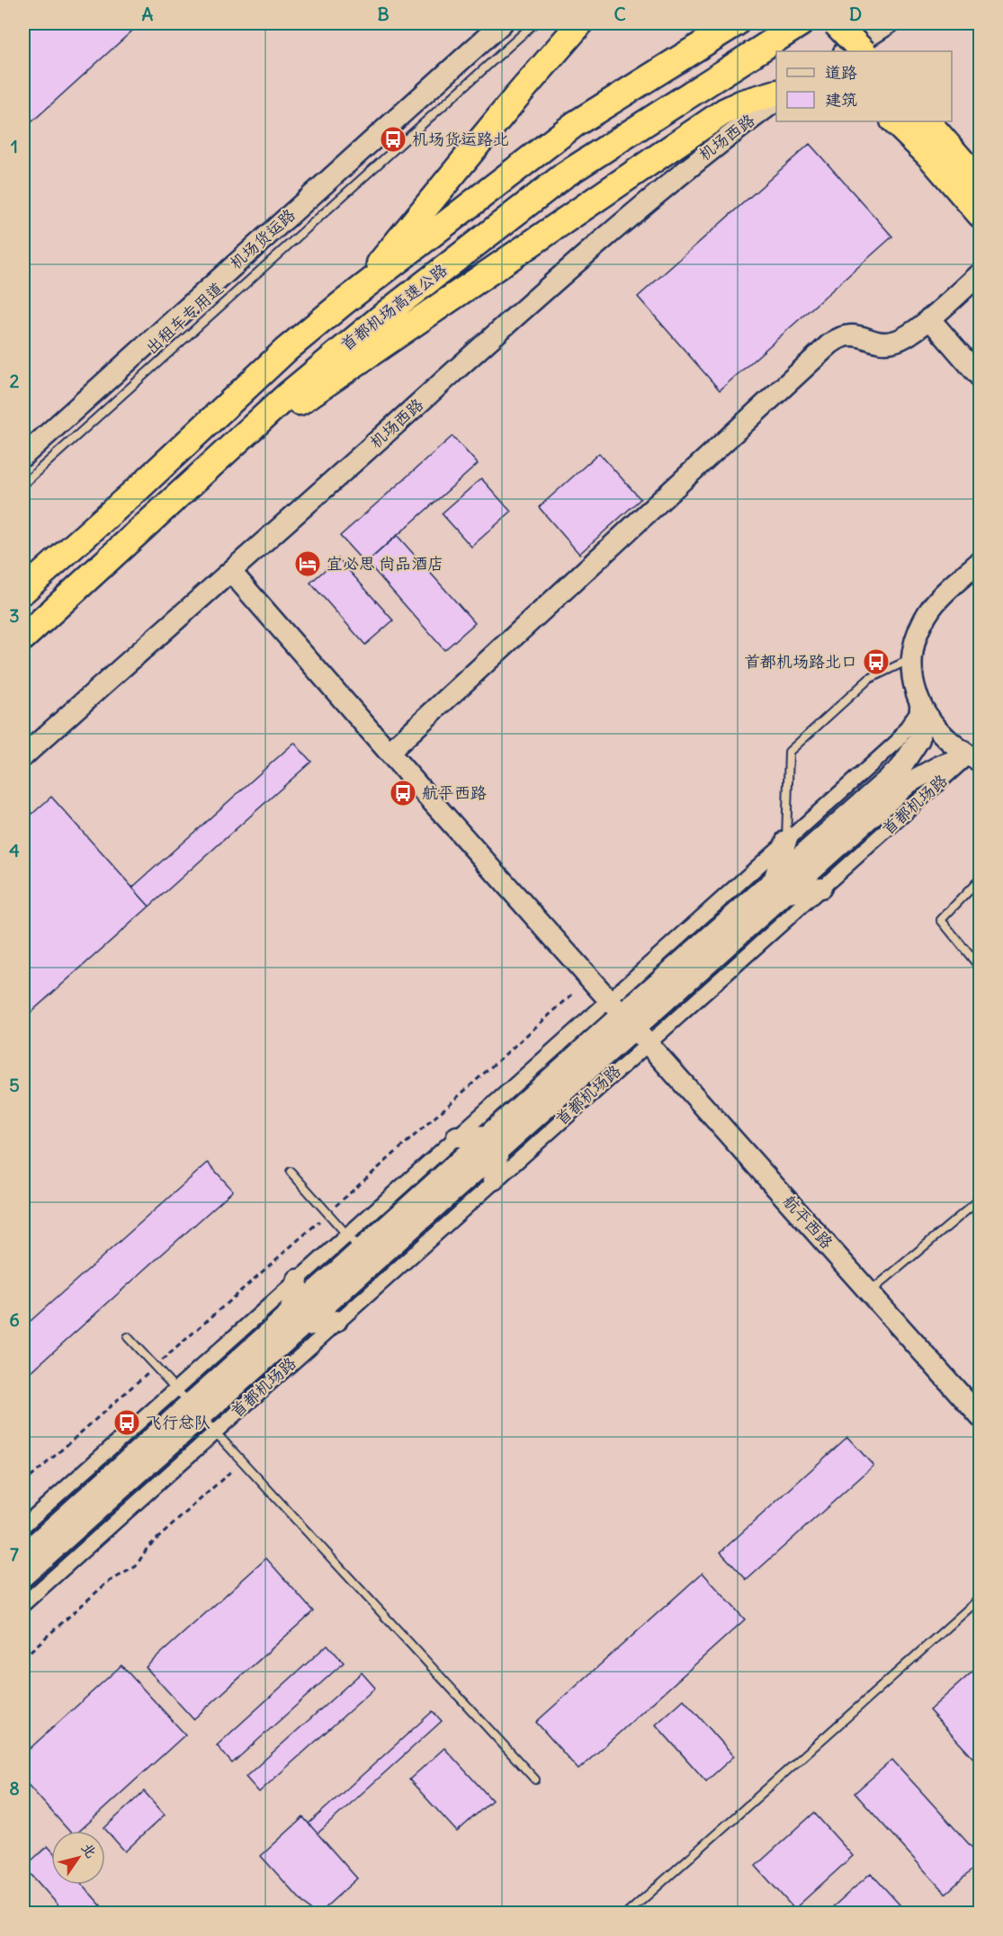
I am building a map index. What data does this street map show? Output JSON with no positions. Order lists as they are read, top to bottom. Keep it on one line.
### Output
{"streets":{"highway":["首都机场高速公路"],"street":["机场西路","机场货运路","首都机场路","航平西路"],"lane":["出租车专用道"]},"crossings":[["机场西路","航平西路"],["首都机场路","航平西路"]],"places":{"bus stop":["机场货运路北","首都机场路北口","航平西路","飞行总队"],"hotel":["宜必思 尚品酒店"]},"legend":["道路","建筑"],"north":"top right","grid":{"columns":["A","B","C","D"],"rows":["1","2","3","4","5","6","7","8"]}}
